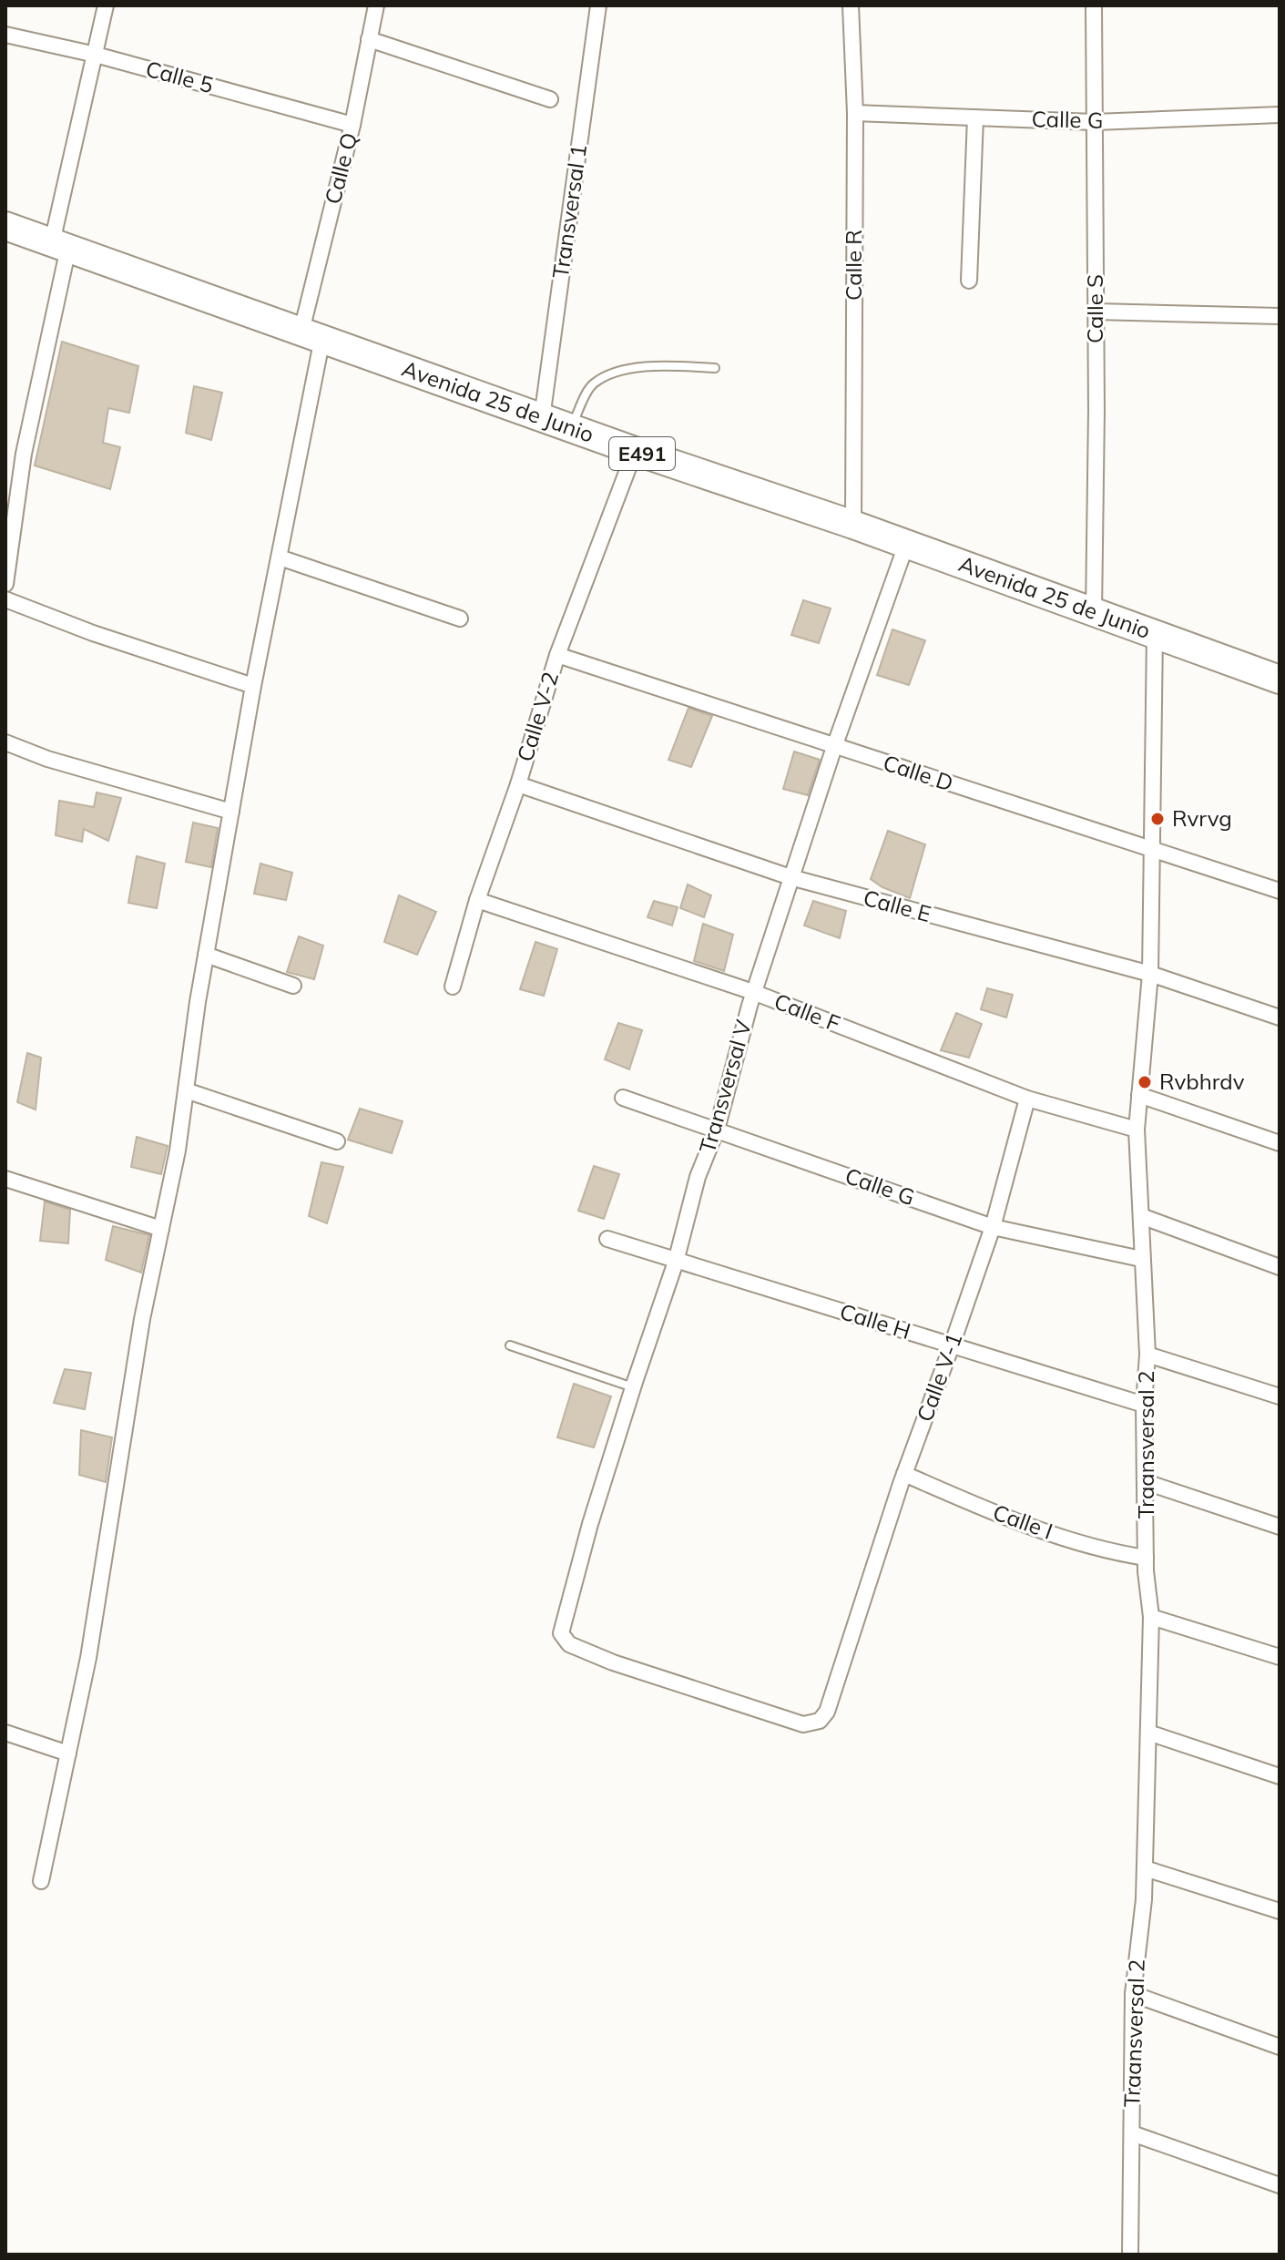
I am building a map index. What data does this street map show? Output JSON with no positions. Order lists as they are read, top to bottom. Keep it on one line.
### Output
{"streets":{"highway":["Avenida 25 de Junio","E491"],"street":["Calle 5","Calle G","Calle Q","Transversal 1","Calle R","Calle S","Calle V-2","Calle D","Calle E","Calle F","Transversal V","Calle H","Calle V-1","Traansversal 2","Calle I"]},"crossings":[["Calle 5","Calle Q"],["Calle G","Calle R"],["Calle G","Calle S"],["Calle G","Transversal V"],["Calle G","Calle V-1"],["Calle G","Traansversal 2"],["Calle Q","Avenida 25 de Junio"],["Transversal 1","Avenida 25 de Junio"],["Calle R","Avenida 25 de Junio"],["Calle S","Avenida 25 de Junio"],["Avenida 25 de Junio","Calle V-2"],["Avenida 25 de Junio","Transversal V"],["Avenida 25 de Junio","Traansversal 2"],["Calle V-2","Calle D"],["Calle V-2","Calle E"],["Calle V-2","Calle F"],["Calle D","Transversal V"],["Calle D","Traansversal 2"],["Calle E","Transversal V"],["Calle E","Traansversal 2"],["Calle F","Transversal V"],["Calle F","Calle V-1"],["Calle F","Traansversal 2"],["Transversal V","Calle H"],["Transversal V","Calle V-1"],["Calle H","Calle V-1"],["Calle H","Traansversal 2"],["Calle V-1","Calle I"],["Traansversal 2","Calle I"]],"places":["Rvrvg","Rvbhrdv"]}
